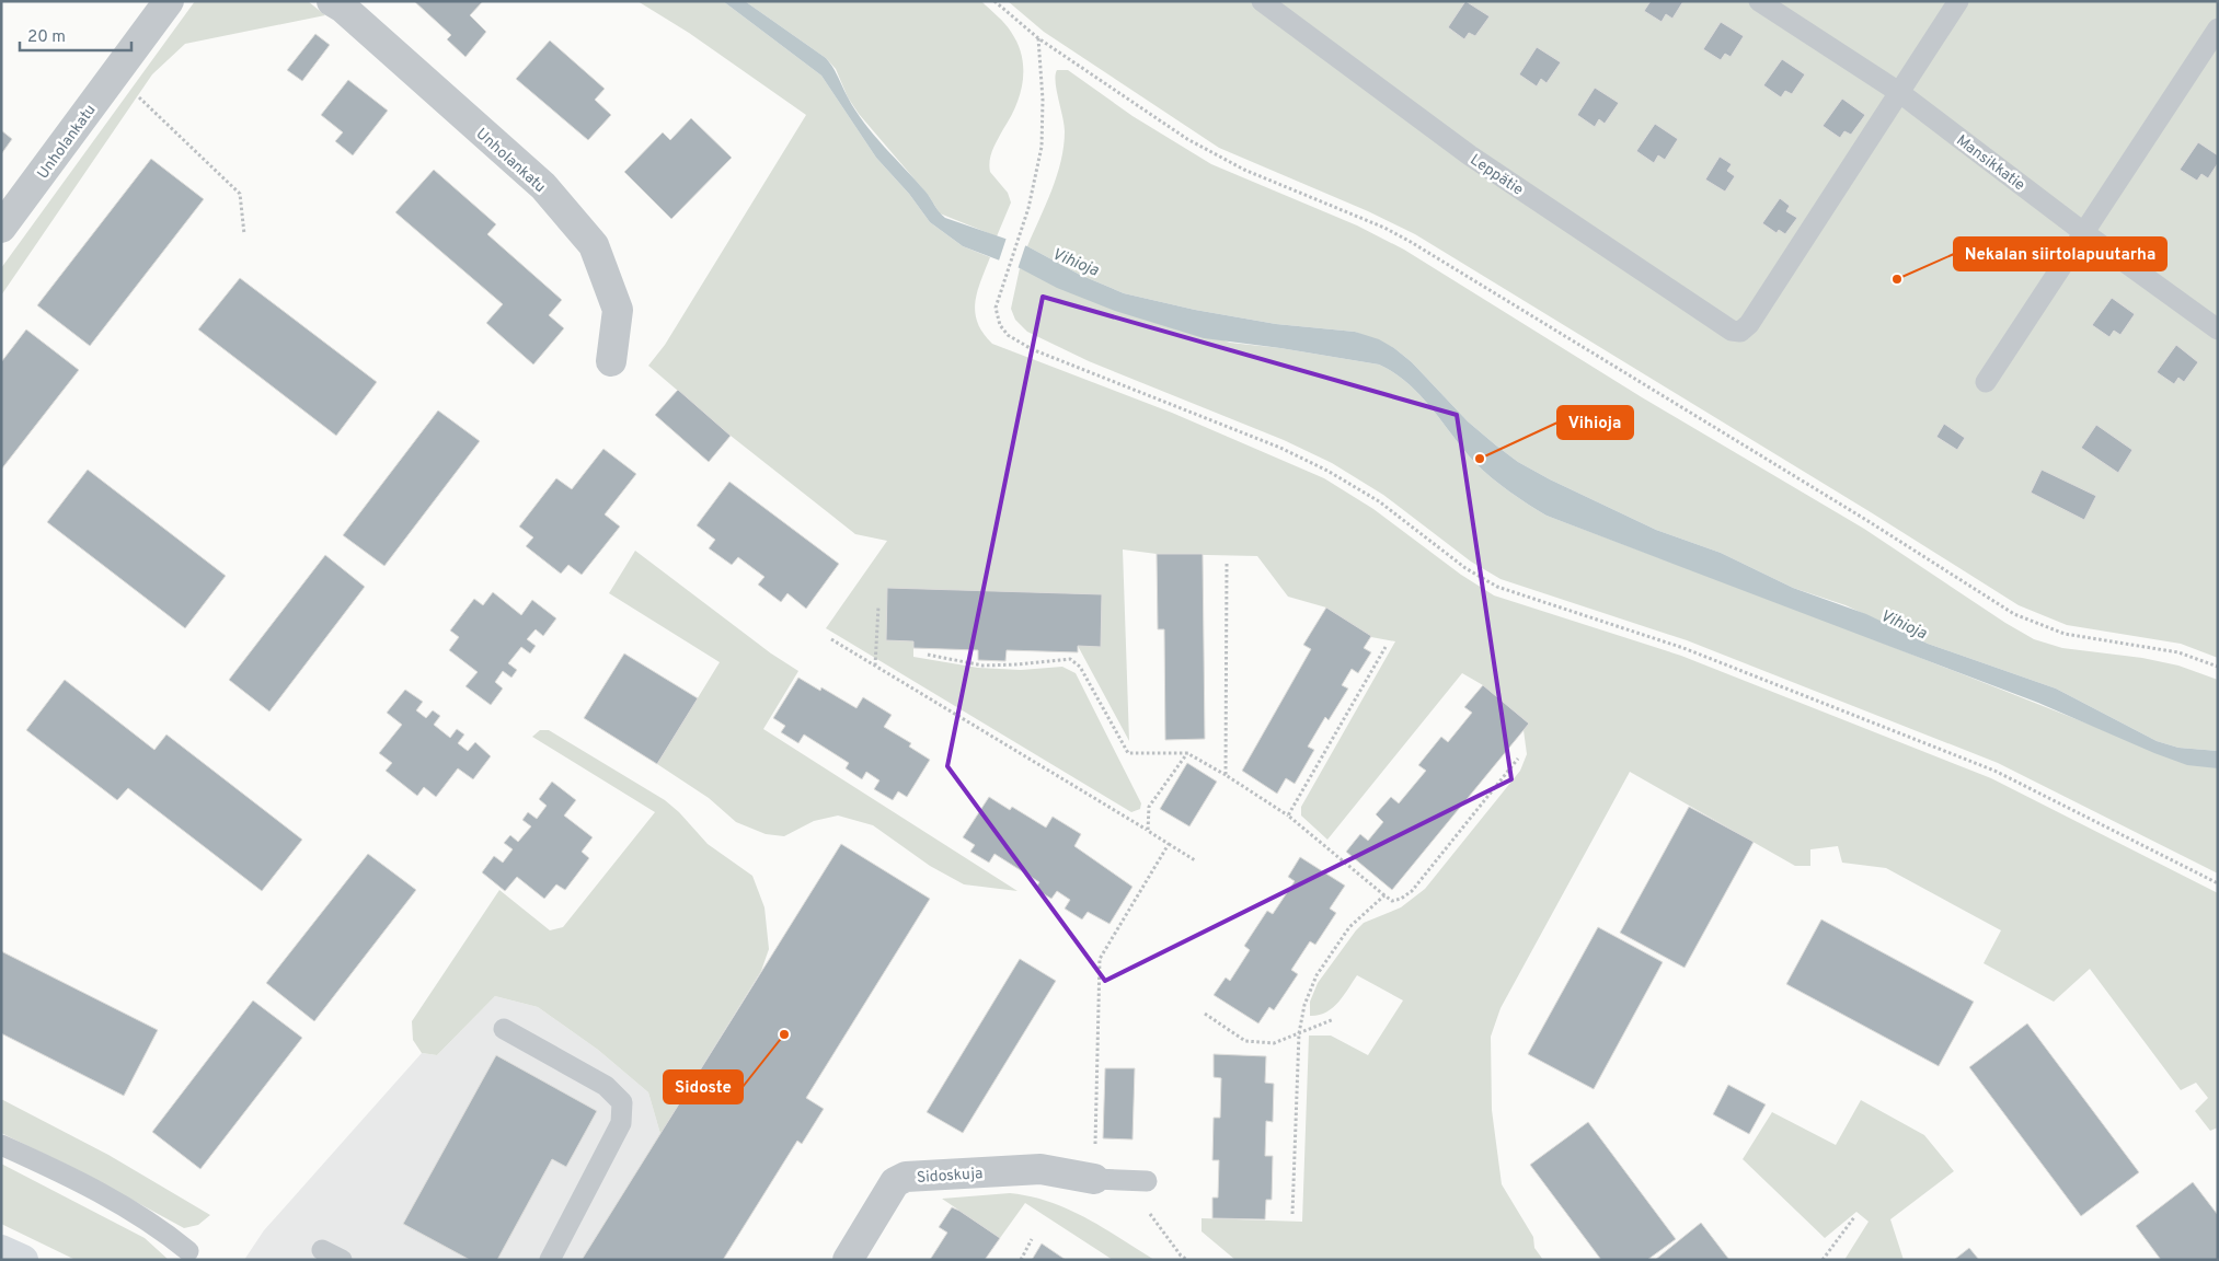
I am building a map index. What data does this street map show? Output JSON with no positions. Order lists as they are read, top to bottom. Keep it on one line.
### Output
{"streets":{"street":["Unholankatu","Sidoskuja"],"lane":["Mansikkatie","Leppätie"]},"crossings":[["Mansikkatie","Leppätie"]],"water":["Vihioja"],"places":["Nekalan siirtolapuutarha","Vihioja","Sidoste"],"scale_bar":"20 m"}
